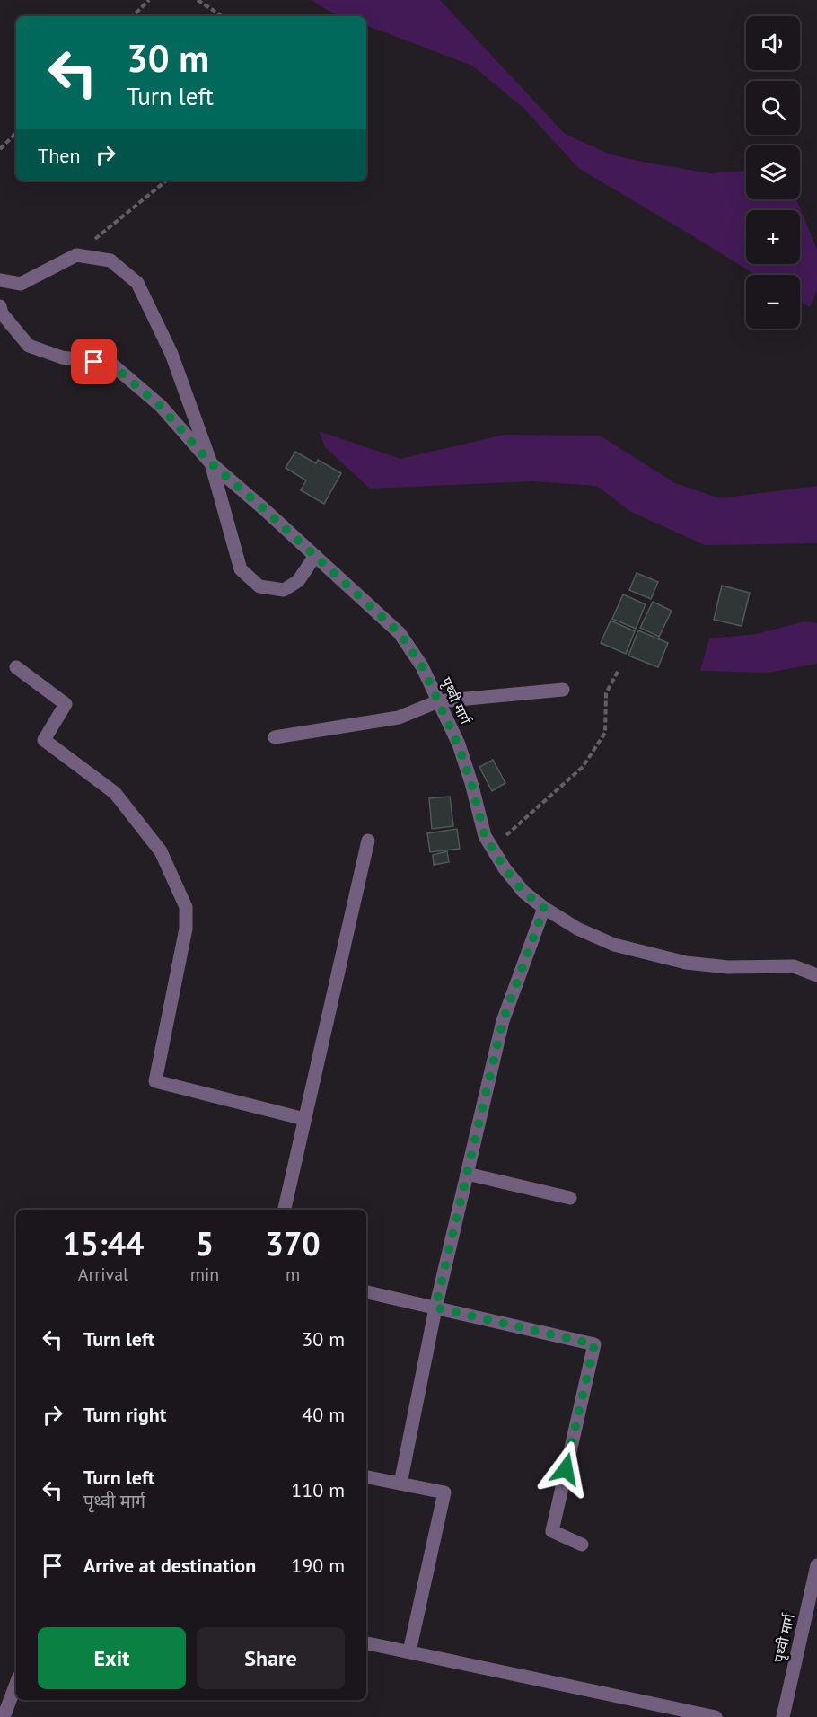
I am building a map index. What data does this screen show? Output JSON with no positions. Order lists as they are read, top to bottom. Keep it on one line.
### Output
{"streets":{"street":["पृथ्वी मार्ग"]},"page":{"map_buttons":["+","−"],"turn":["30 m","Turn left"],"then":"Then","eta":["15:44","Arrival","5","min","370","m"],"list":[{"name":"Turn left","value":"30 m"},{"name":"Turn right","value":"40 m"},{"name":"Turn left","note":"पृथ्वी मार्ग","value":"110 m"},{"name":"Arrive at destination","value":"190 m"}],"buttons":["Exit","Share"]}}
